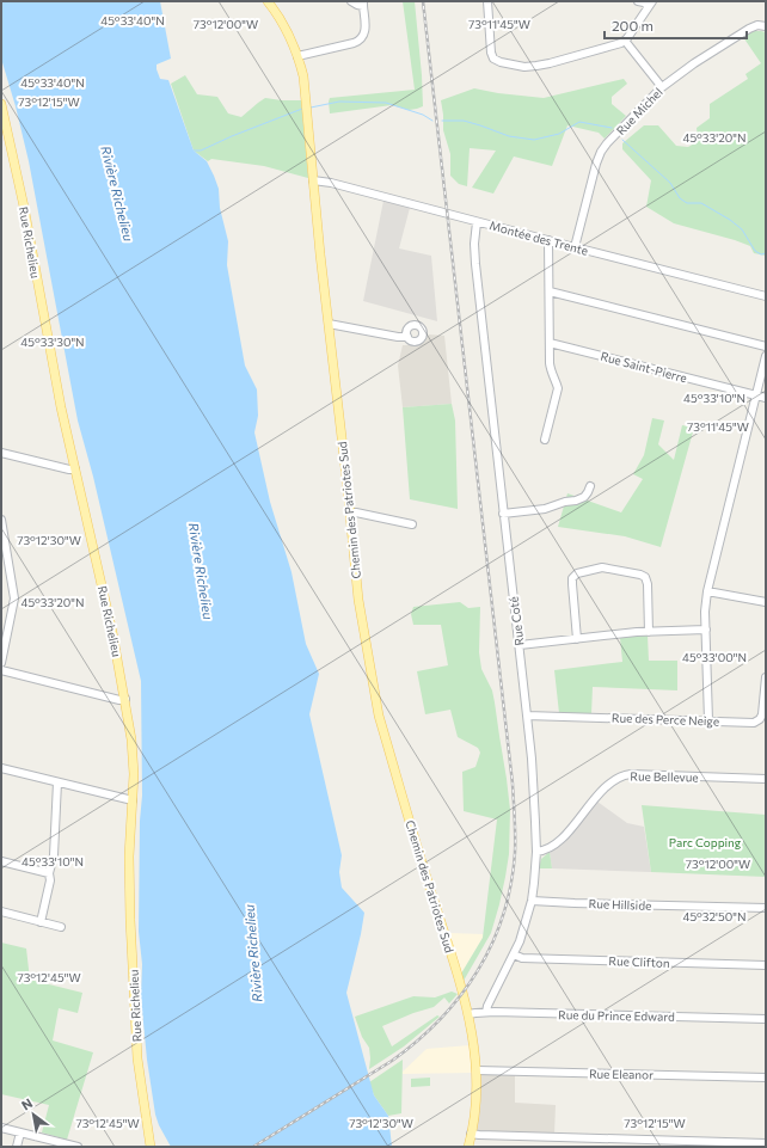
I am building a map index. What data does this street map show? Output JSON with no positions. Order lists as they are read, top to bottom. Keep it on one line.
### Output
{"streets":{"main road":["Rue Richelieu","Chemin des Patriotes Sud"],"street":["Rue Michel","Montée des Trente","Rue Saint-Pierre","Rue Coté","Rue des Perce Neige","Rue Bellevue","Rue Hillside","Rue Clifton","Rue du Prince Edward","Rue Eleanor"]},"crossings":[["Rue Michel","Montée des Trente"],["Montée des Trente","Chemin des Patriotes Sud"],["Montée des Trente","Rue Coté"],["Chemin des Patriotes Sud","Rue du Prince Edward"],["Chemin des Patriotes Sud","Rue Eleanor"],["Rue Coté","Rue des Perce Neige"],["Rue Coté","Rue Bellevue"],["Rue Coté","Rue Hillside"],["Rue Coté","Rue Clifton"],["Rue Coté","Rue du Prince Edward"]],"water":["Rivière Richelieu"],"parks":["Parc Copping"],"scale_bar":"200 m","north":"top left","coordinates":["45°33'40\"N","73°11'45\"W","73°12'00\"W","73°12'15\"W","45°33'20\"N","45°33'30\"N","45°33'10\"N","73°12'30\"W","45°33'00\"N","45°32'50\"N","73°12'45\"W"]}
